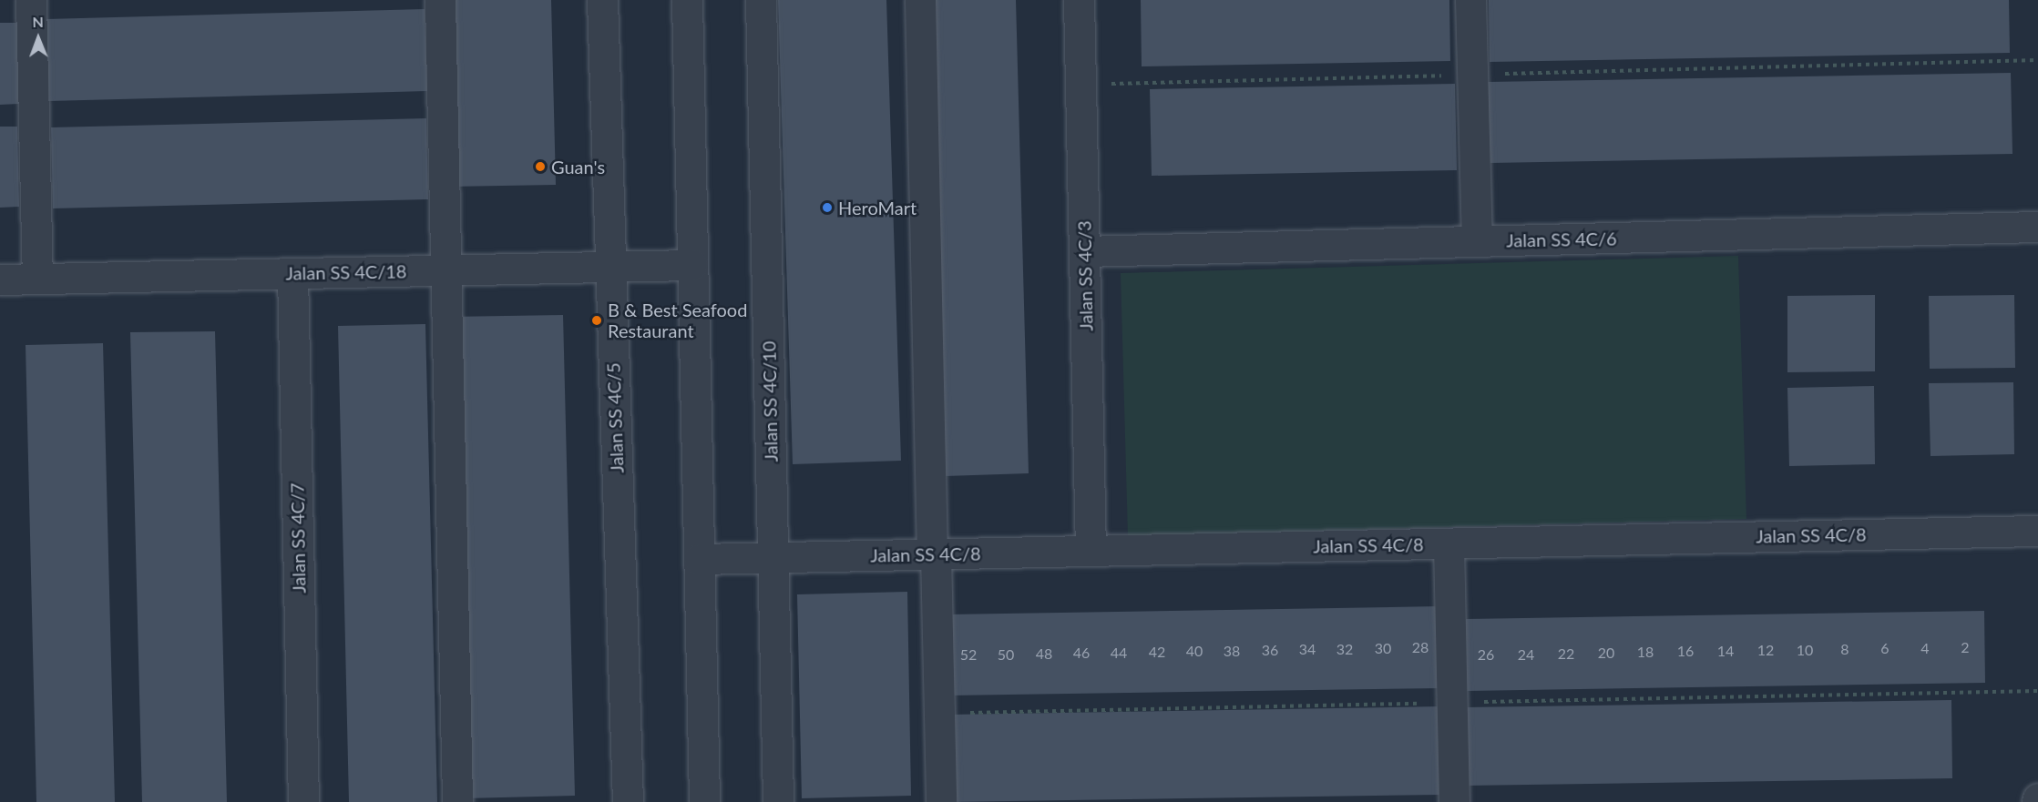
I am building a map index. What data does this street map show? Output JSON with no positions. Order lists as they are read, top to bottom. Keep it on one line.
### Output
{"streets":{"street":["Jalan SS 4C/6","Jalan SS 4C/18","Jalan SS 4C/3","Jalan SS 4C/10","Jalan SS 4C/5","Jalan SS 4C/8","Jalan SS 4C/7"]},"crossings":[["Jalan SS 4C/6","Jalan SS 4C/3"],["Jalan SS 4C/18","Jalan SS 4C/5"],["Jalan SS 4C/18","Jalan SS 4C/7"],["Jalan SS 4C/3","Jalan SS 4C/8"],["Jalan SS 4C/10","Jalan SS 4C/8"]],"places":["Guan's","HeroMart","B & Best Seafood Restaurant"],"house_numbers":["28","2","30","6","4","34","32","8","36","12","10","40","38","16","14","42","18","46","44","20","48","22","52","50","26","24"],"north":"top"}
